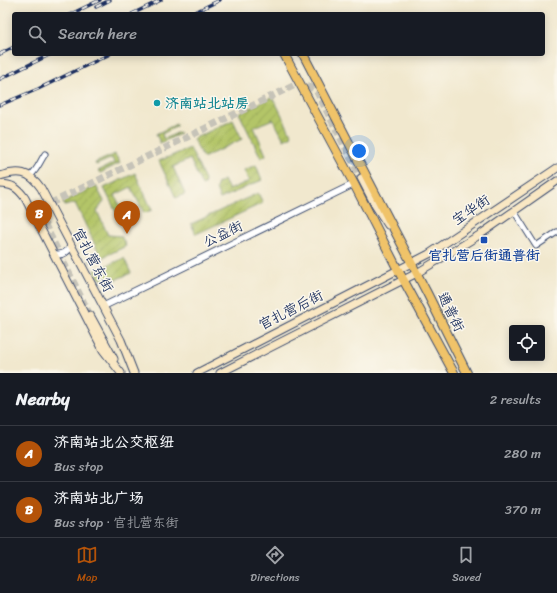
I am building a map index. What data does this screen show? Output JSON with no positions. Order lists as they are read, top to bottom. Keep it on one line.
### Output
{"streets":{"main road":["宝华街","官扎营东街","官扎营后街","通普街"],"street":["公益街"]},"crossings":[["宝华街","官扎营后街"],["宝华街","通普街"],["公益街","官扎营东街"],["公益街","通普街"],["官扎营后街","通普街"]],"places":{"other":["济南站北站房"],"transit":["官扎营后街通普街"]},"page":{"search":"Search here","pins":["B","A"],"heading":["Nearby","2 results"],"list":[{"mark":"A","name":"济南站北公交枢纽","note":"Bus stop","value":"280 m"},{"mark":"B","name":"济南站北广场","note":"Bus stop · 官扎营东街","value":"370 m"}],"nav":["Map","Directions","Saved"]}}
